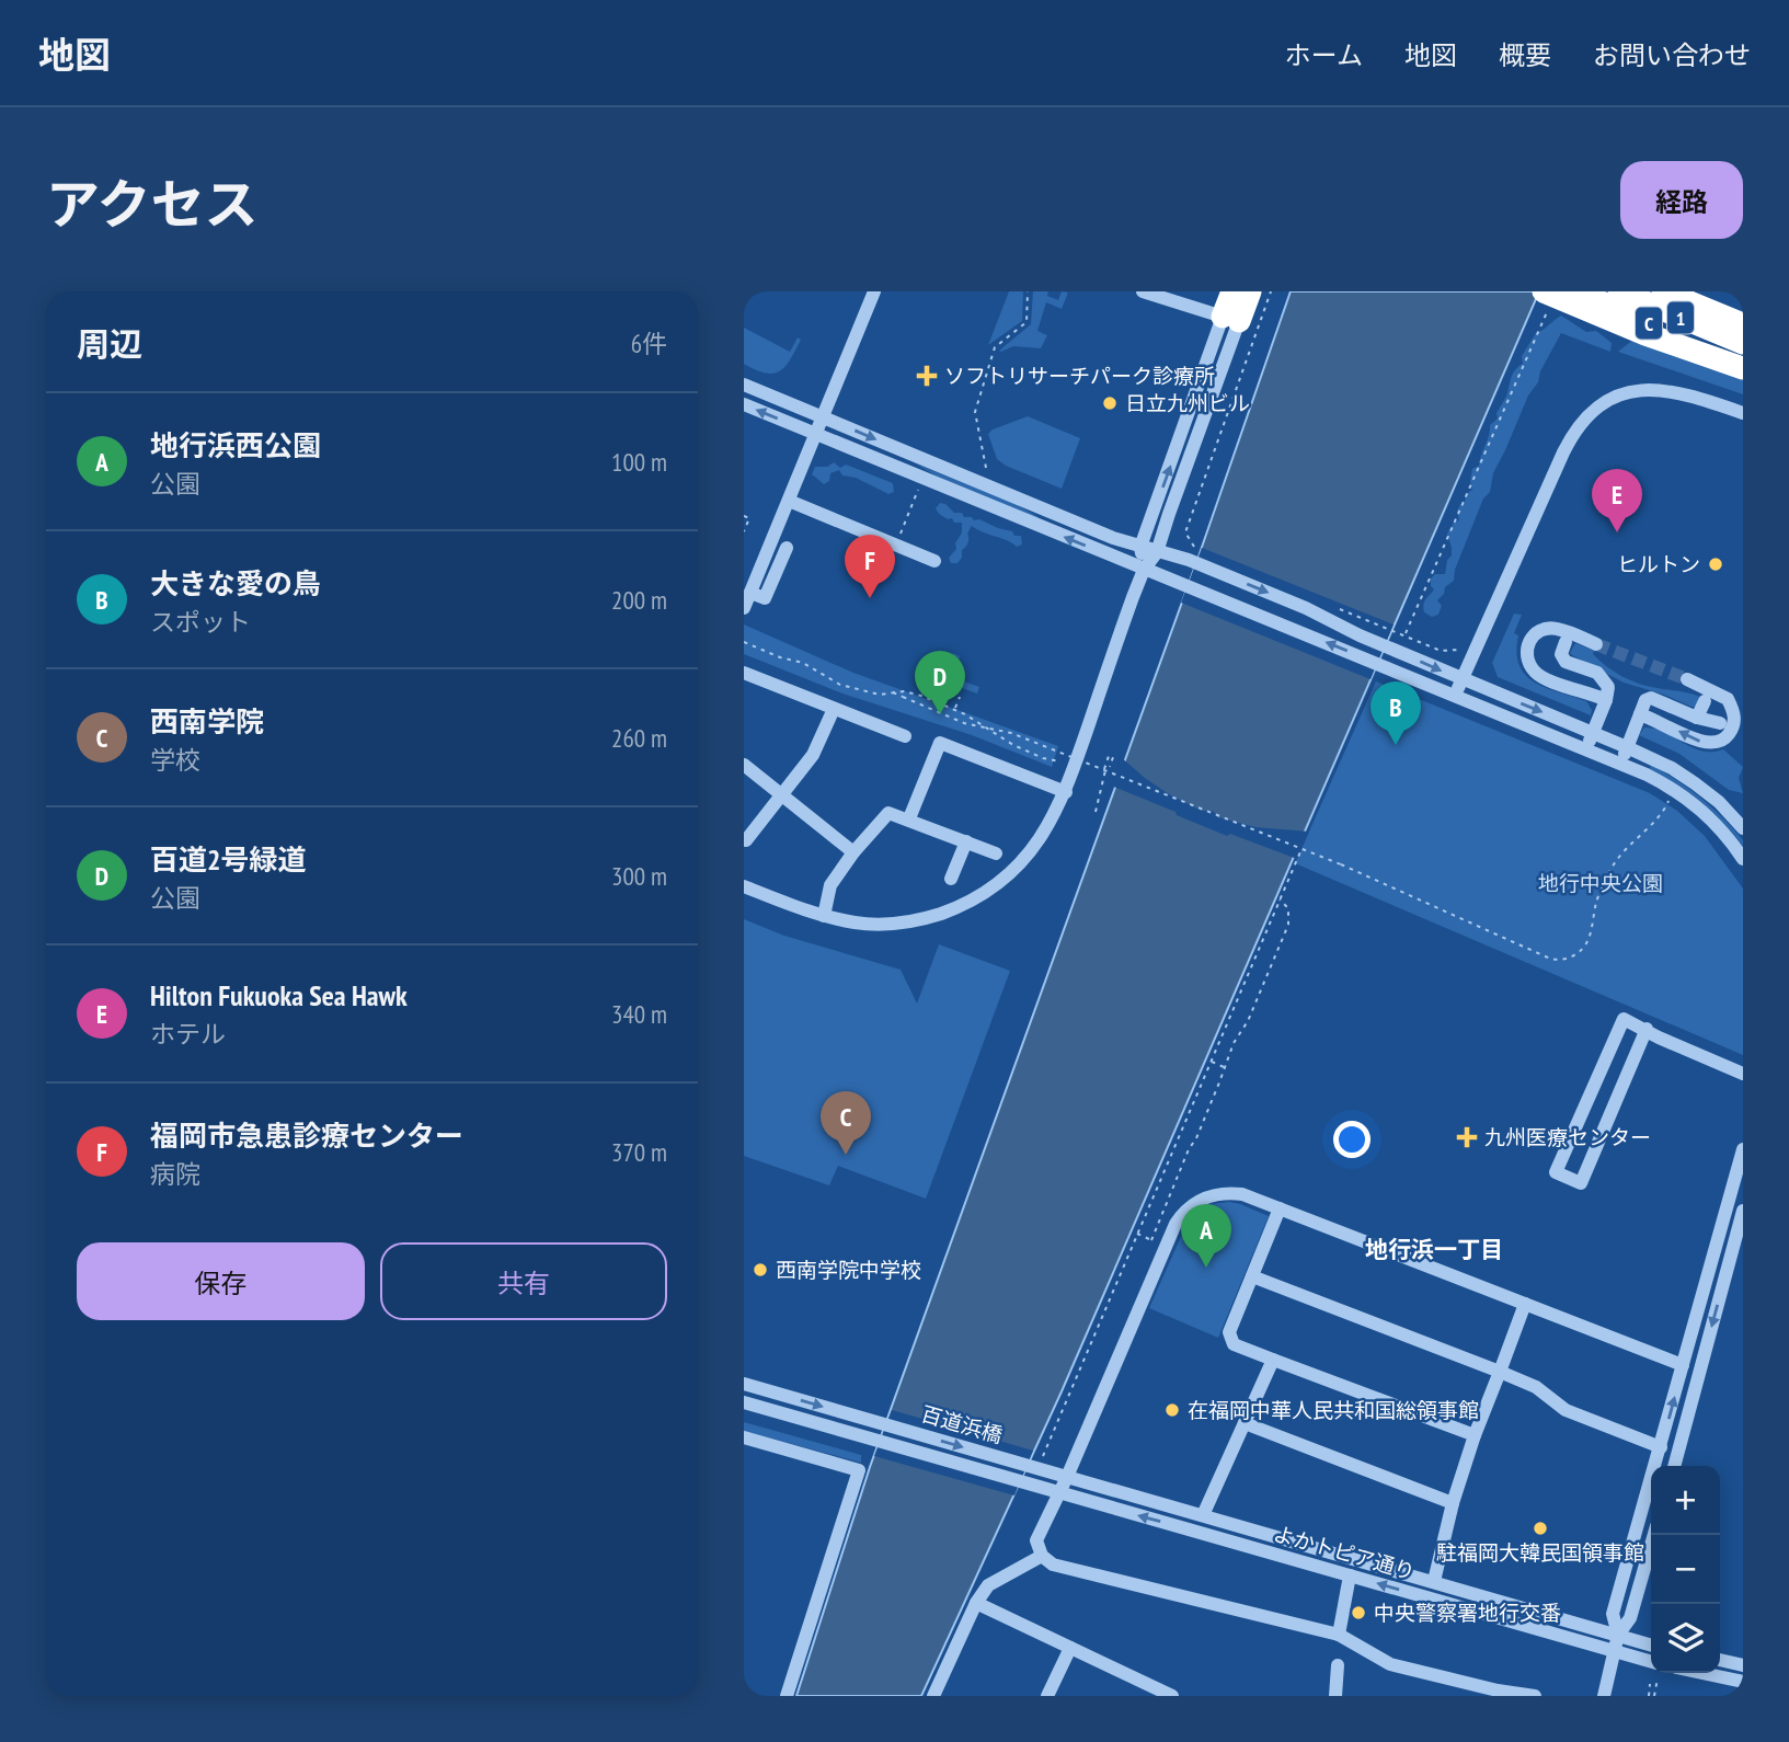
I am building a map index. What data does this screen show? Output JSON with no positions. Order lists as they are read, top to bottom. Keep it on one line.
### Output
{"streets":{"highway":["1","C"],"street":["百道浜橋","よかトピア通り"]},"crossings":[["百道浜橋","よかトピア通り"]],"districts":["地行浜一丁目"],"parks":["地行中央公園"],"places":{"health":["ソフトリサーチパーク診療所","九州医療センター"],"other":["日立九州ビル","ヒルトン","西南学院中学校","在福岡中華人民共和国総領事館","駐福岡大韓民国領事館","中央警察署地行交番"]},"page":{"header":"地図","nav":["ホーム","地図","概要","お問い合わせ"],"title":"アクセス","buttons":["経路",["保存","共有"]],"heading":["周辺","6件"],"list":[{"mark":"A","name":"地行浜西公園","note":"公園","value":"100 m"},{"mark":"B","name":"大きな愛の鳥","note":"スポット","value":"200 m"},{"mark":"C","name":"西南学院","note":"学校","value":"260 m"},{"mark":"D","name":"百道2号緑道","note":"公園","value":"300 m"},{"mark":"E","name":"Hilton Fukuoka Sea Hawk","note":"ホテル","value":"340 m"},{"mark":"F","name":"福岡市急患診療センター","note":"病院","value":"370 m"}],"pins":["E","F","D","B","C","A"],"map_buttons":["+","−"]}}
